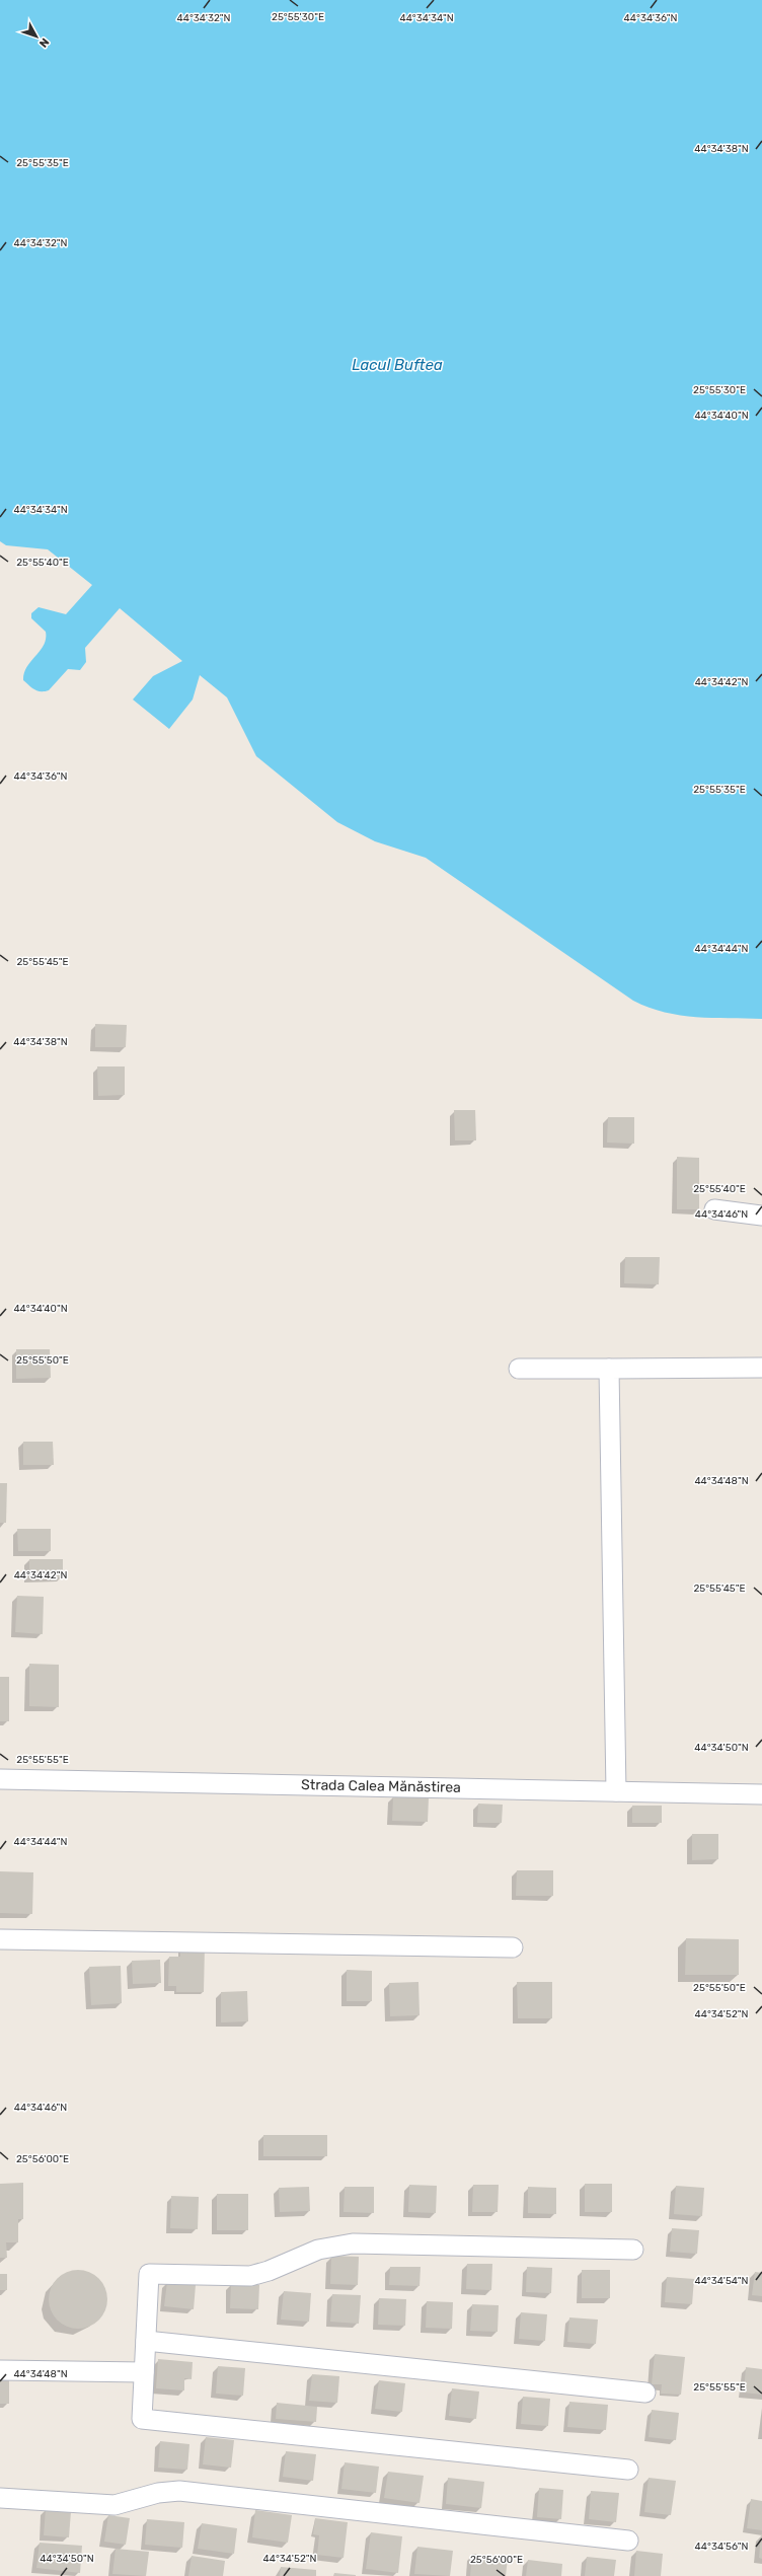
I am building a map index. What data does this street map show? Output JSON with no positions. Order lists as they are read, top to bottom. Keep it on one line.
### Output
{"streets":{"street":["Strada Calea Mănăstirea"]},"water":["Lacul Buftea"],"north":"bottom right","coordinates":["25°55'30\"E","44°34'32\"N","44°34'34\"N","44°34'36\"N","44°34'38\"N","25°55'35\"E","44°34'40\"N","25°55'40\"E","44°34'42\"N","44°34'44\"N","25°55'45\"E","44°34'46\"N","25°55'50\"E","44°34'48\"N","44°34'50\"N","25°55'55\"E","44°34'52\"N","25°56'00\"E","44°34'54\"N","44°34'56\"N"]}
